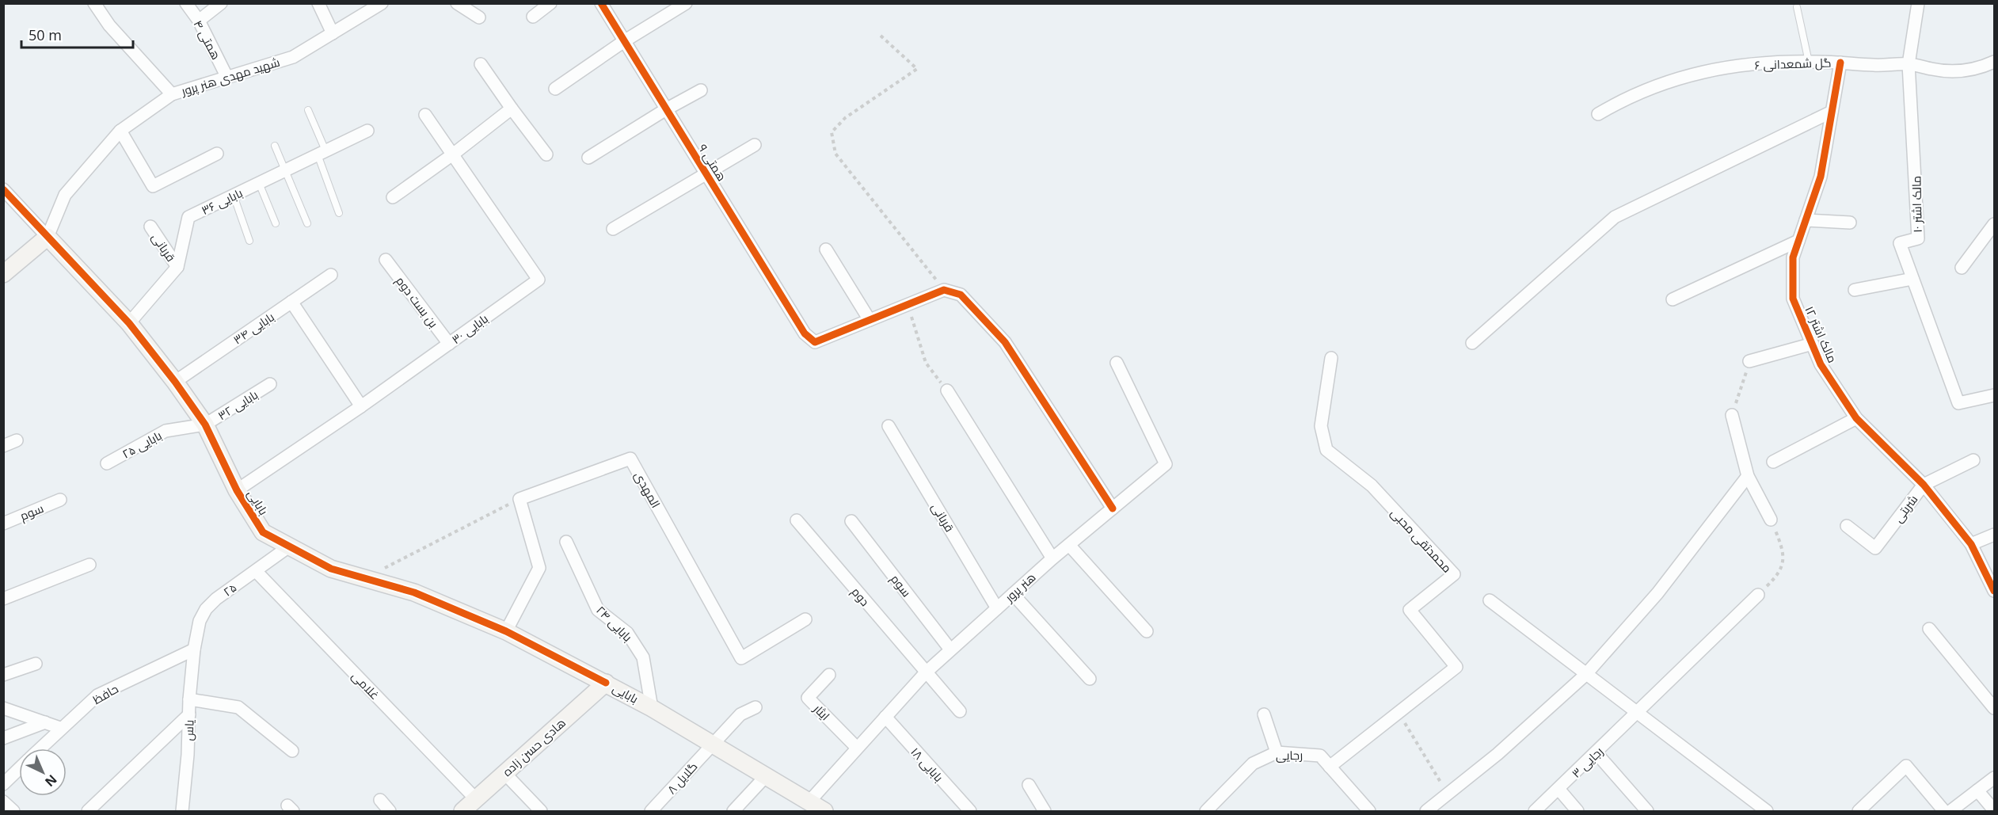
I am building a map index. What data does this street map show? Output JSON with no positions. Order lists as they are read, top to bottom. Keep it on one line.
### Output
{"streets":{"street":["همتی ۴","گل شمعدانی ۶","شهید مهدی هنر پرور","همتی ۹","بابایی ۳۶","مالک اشتر ۱۰","قربانی","بن بست دوم","بابایی ۳۴","بابایی ۳۰","مالک اشتر ۱۲","بابایی ۳۲","بابایی ۲۵","المهدی","بابایی","شربتی","سوم","محمدتقی محبی","هنر پرور","۲۵","دوم","بابایی ۲۴","غلامی","حافظ","ایثار","یاس","هادی حسن زاده","رجایی","رجایی ۳","بابایی ۱۸","گلایل ۸"]},"crossings":[["همتی ۴","شهید مهدی هنر پرور"],["گل شمعدانی ۶","مالک اشتر ۱۰"],["گل شمعدانی ۶","مالک اشتر ۱۲"],["شهید مهدی هنر پرور","بابایی"],["بابایی ۳۶","قربانی"],["بابایی ۳۶","بابایی"],["قربانی","هنر پرور"],["بن بست دوم","بابایی ۳۰"],["بابایی ۳۴","بابایی"],["بابایی ۳۰","بابایی"],["مالک اشتر ۱۲","شربتی"],["بابایی ۳۲","بابایی ۲۵"],["بابایی ۳۲","بابایی"],["بابایی ۲۵","بابایی"],["بابایی","هنر پرور"],["بابایی","۲۵"],["بابایی","بابایی ۲۴"],["بابایی","هادی حسن زاده"],["بابایی","گلایل ۸"],["سوم","هنر پرور"],["محمدتقی محبی","رجایی"],["هنر پرور","دوم"],["هنر پرور","ایثار"],["هنر پرور","بابایی ۱۸"],["۲۵","غلامی"],["۲۵","حافظ"],["۲۵","یاس"],["غلامی","هادی حسن زاده"],["حافظ","یاس"]],"scale_bar":"50 m","north":"bottom right"}
